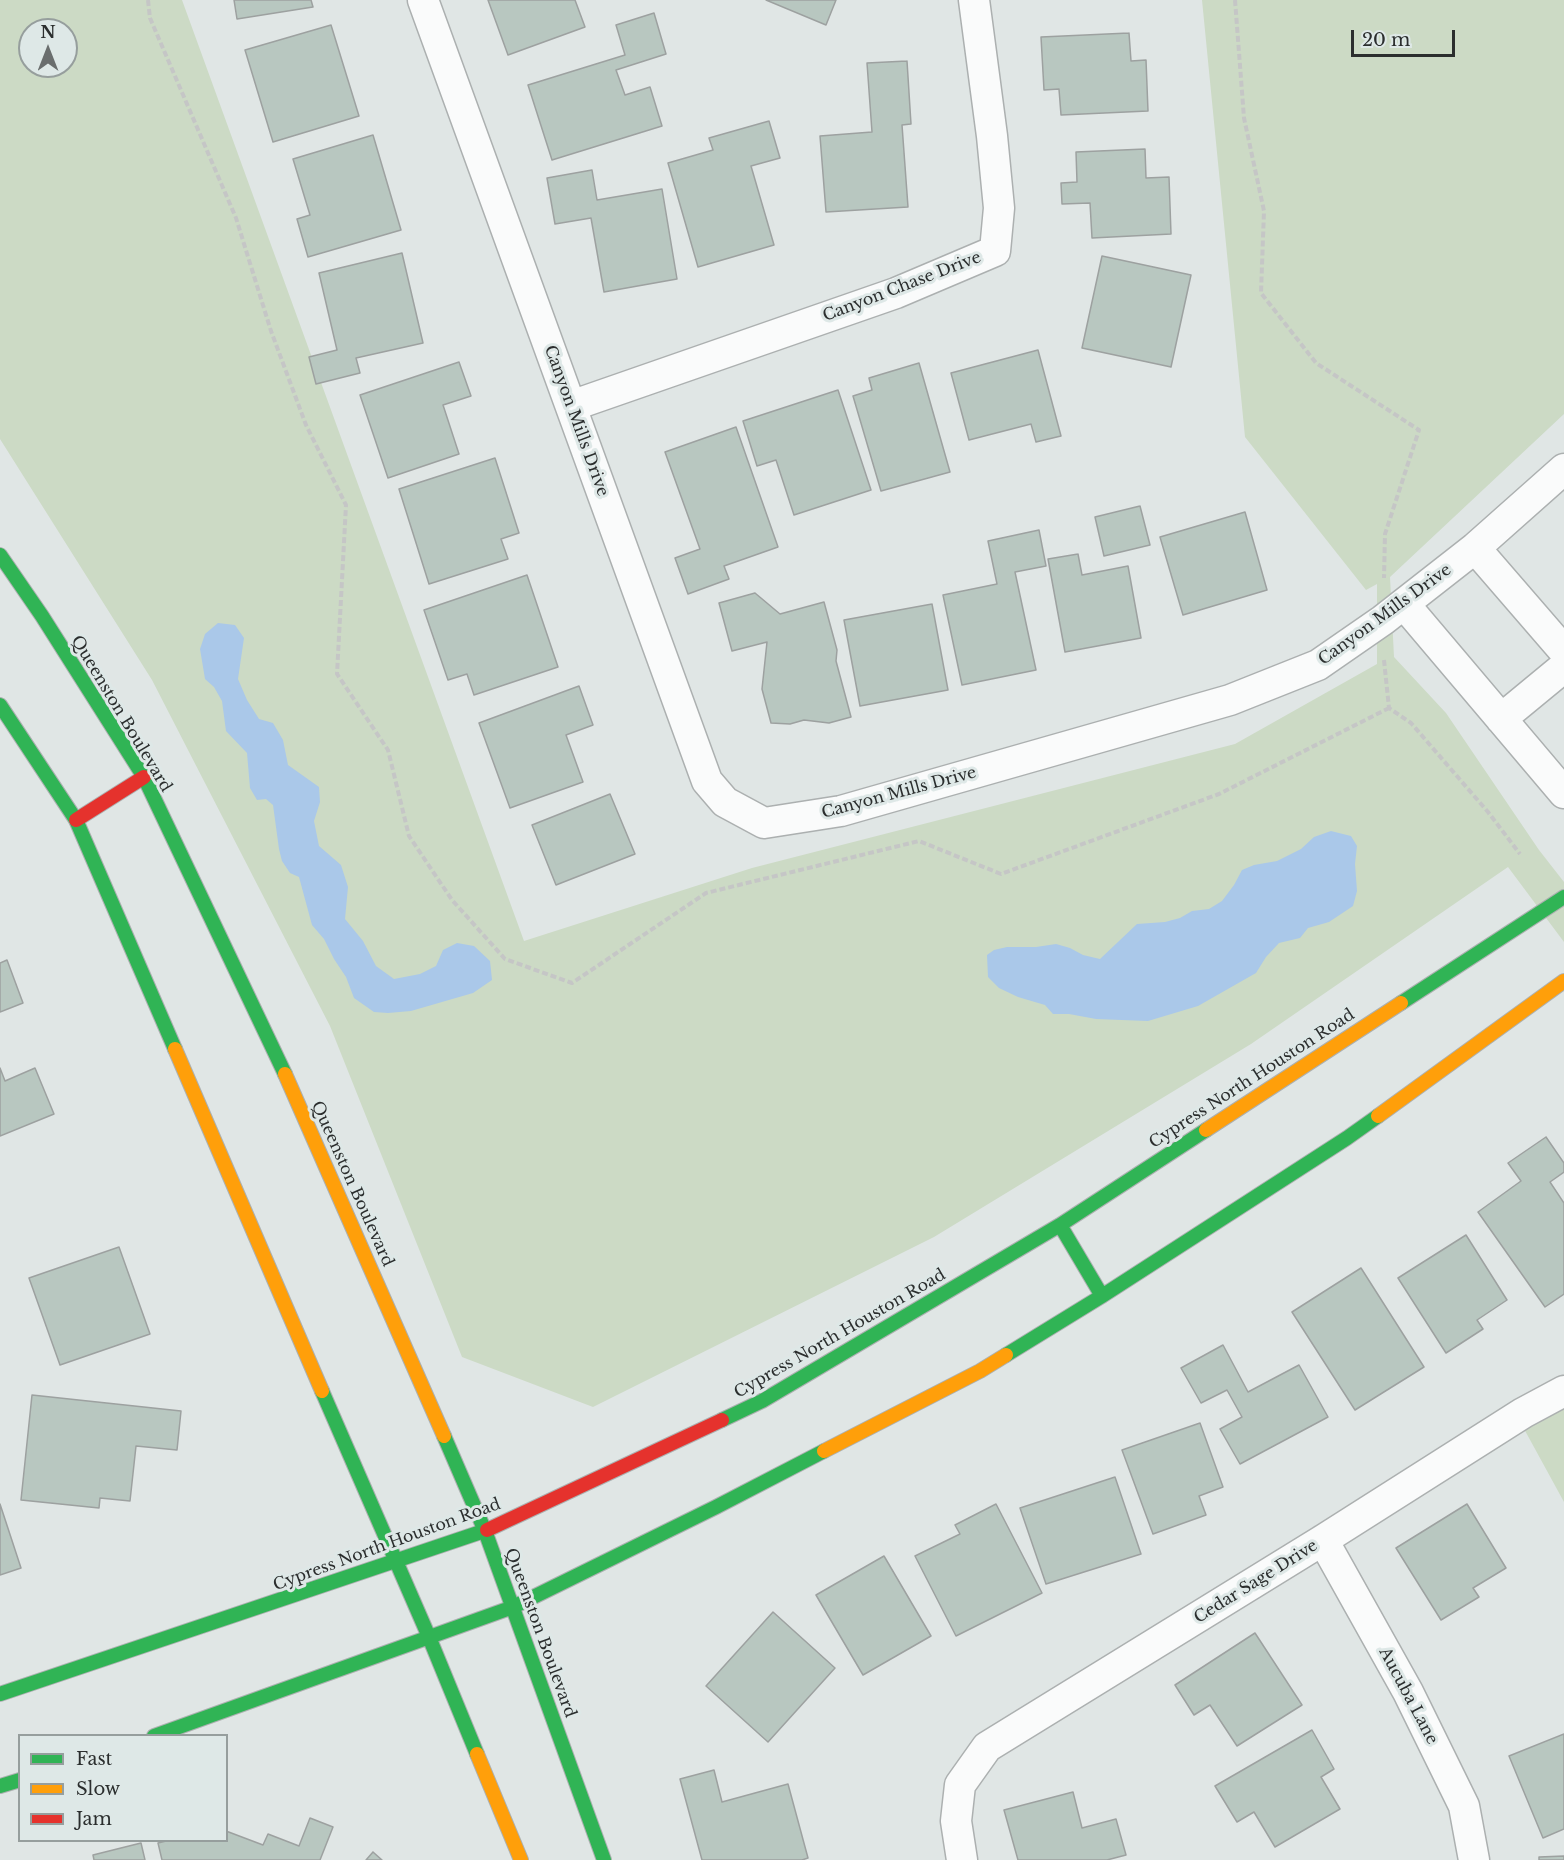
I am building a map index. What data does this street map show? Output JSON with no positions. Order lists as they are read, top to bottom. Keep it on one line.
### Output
{"streets":{"main road":["Queenston Boulevard","Cypress North Houston Road"],"street":["Canyon Chase Drive","Canyon Mills Drive","Cedar Sage Drive","Aucuba Lane"]},"crossings":[["Canyon Chase Drive","Canyon Mills Drive"],["Queenston Boulevard","Cypress North Houston Road"],["Cedar Sage Drive","Aucuba Lane"]],"legend":["Fast","Slow","Jam"],"scale_bar":"20 m","north":"top"}
